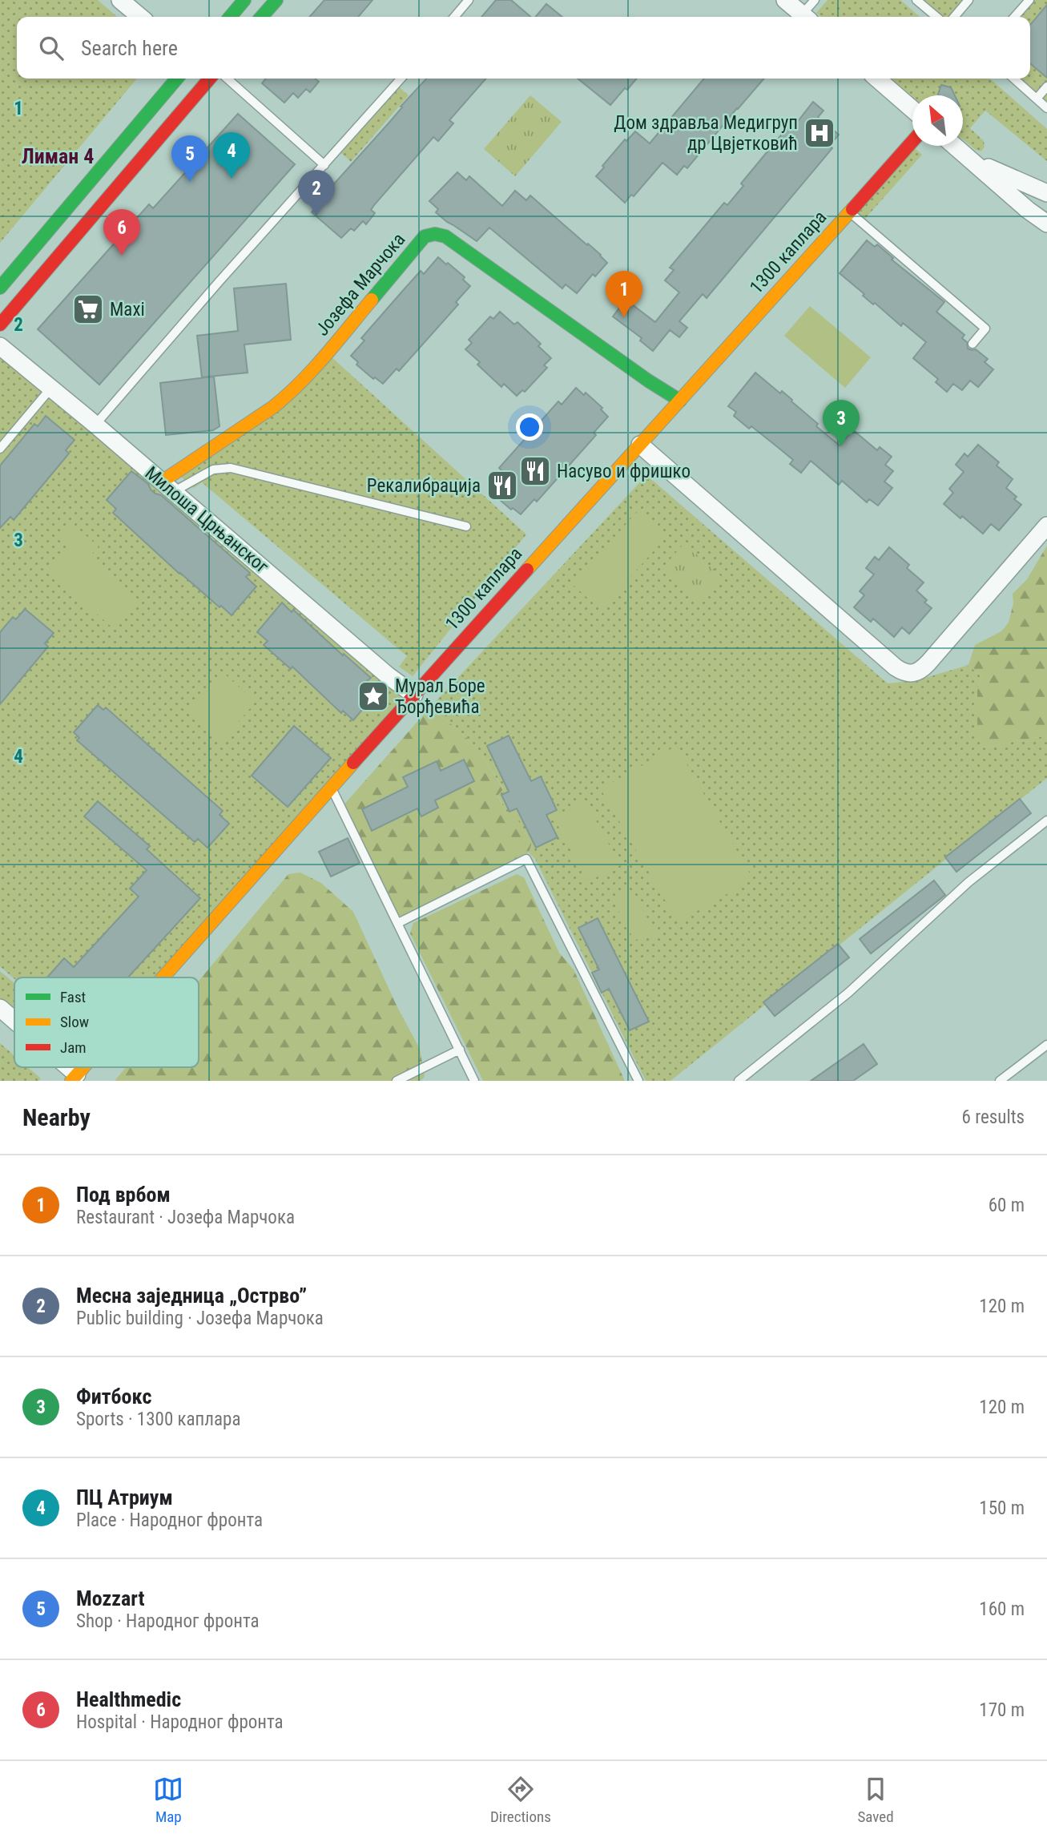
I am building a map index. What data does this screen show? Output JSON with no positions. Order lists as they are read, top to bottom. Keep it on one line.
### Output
{"streets":{"street":["1300 каплара","Јозефа Марчока","Милоша Црњанског"]},"crossings":[["1300 каплара","Јозефа Марчока"],["1300 каплара","Милоша Црњанског"],["Јозефа Марчока","Милоша Црњанског"]],"districts":["Лиман 4"],"places":{"hospital":["Дом здравља Медигруп др Цвјетковић"],"supermarket":["Maxi"],"restaurant":["Насуво и фришко","Рекалибрација"],"place":["Мурал Боре Ђорђевића"]},"legend":["Fast","Slow","Jam"],"north":"top left","page":{"search":"Search here","pins":["4","5","2","6","1","3"],"heading":["Nearby","6 results"],"list":[{"mark":"1","name":"Под врбом","note":"Restaurant · Јозефа Марчока","value":"60 m"},{"mark":"2","name":"Месна заједница „Острво”","note":"Public building · Јозефа Марчока","value":"120 m"},{"mark":"3","name":"Фитбокс","note":"Sports · 1300 каплара","value":"120 m"},{"mark":"4","name":"ПЦ Атриум","note":"Place · Народног фронта","value":"150 m"},{"mark":"5","name":"Mozzart","note":"Shop · Народног фронта","value":"160 m"},{"mark":"6","name":"Healthmedic","note":"Hospital · Народног фронта","value":"170 m"}],"nav":["Map","Directions","Saved"]},"grid":{"rows":["1","2","3","4"]}}
